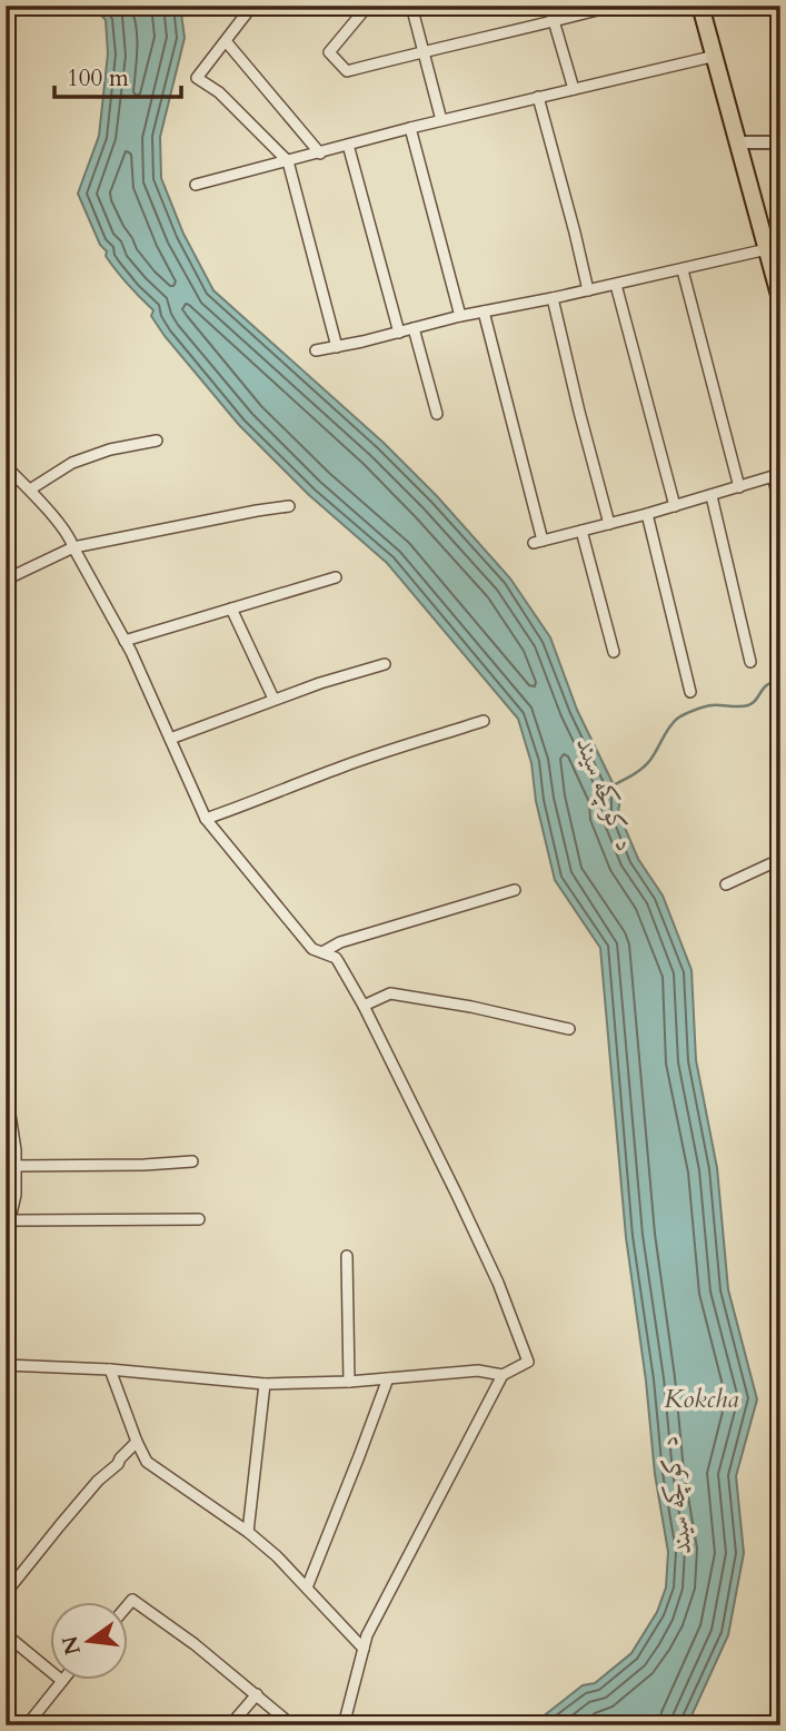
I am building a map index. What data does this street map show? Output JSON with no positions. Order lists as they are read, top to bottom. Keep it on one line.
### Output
{"water":["د کوکچه سیند","Kokcha"],"scale_bar":"100 m","north":"left"}
